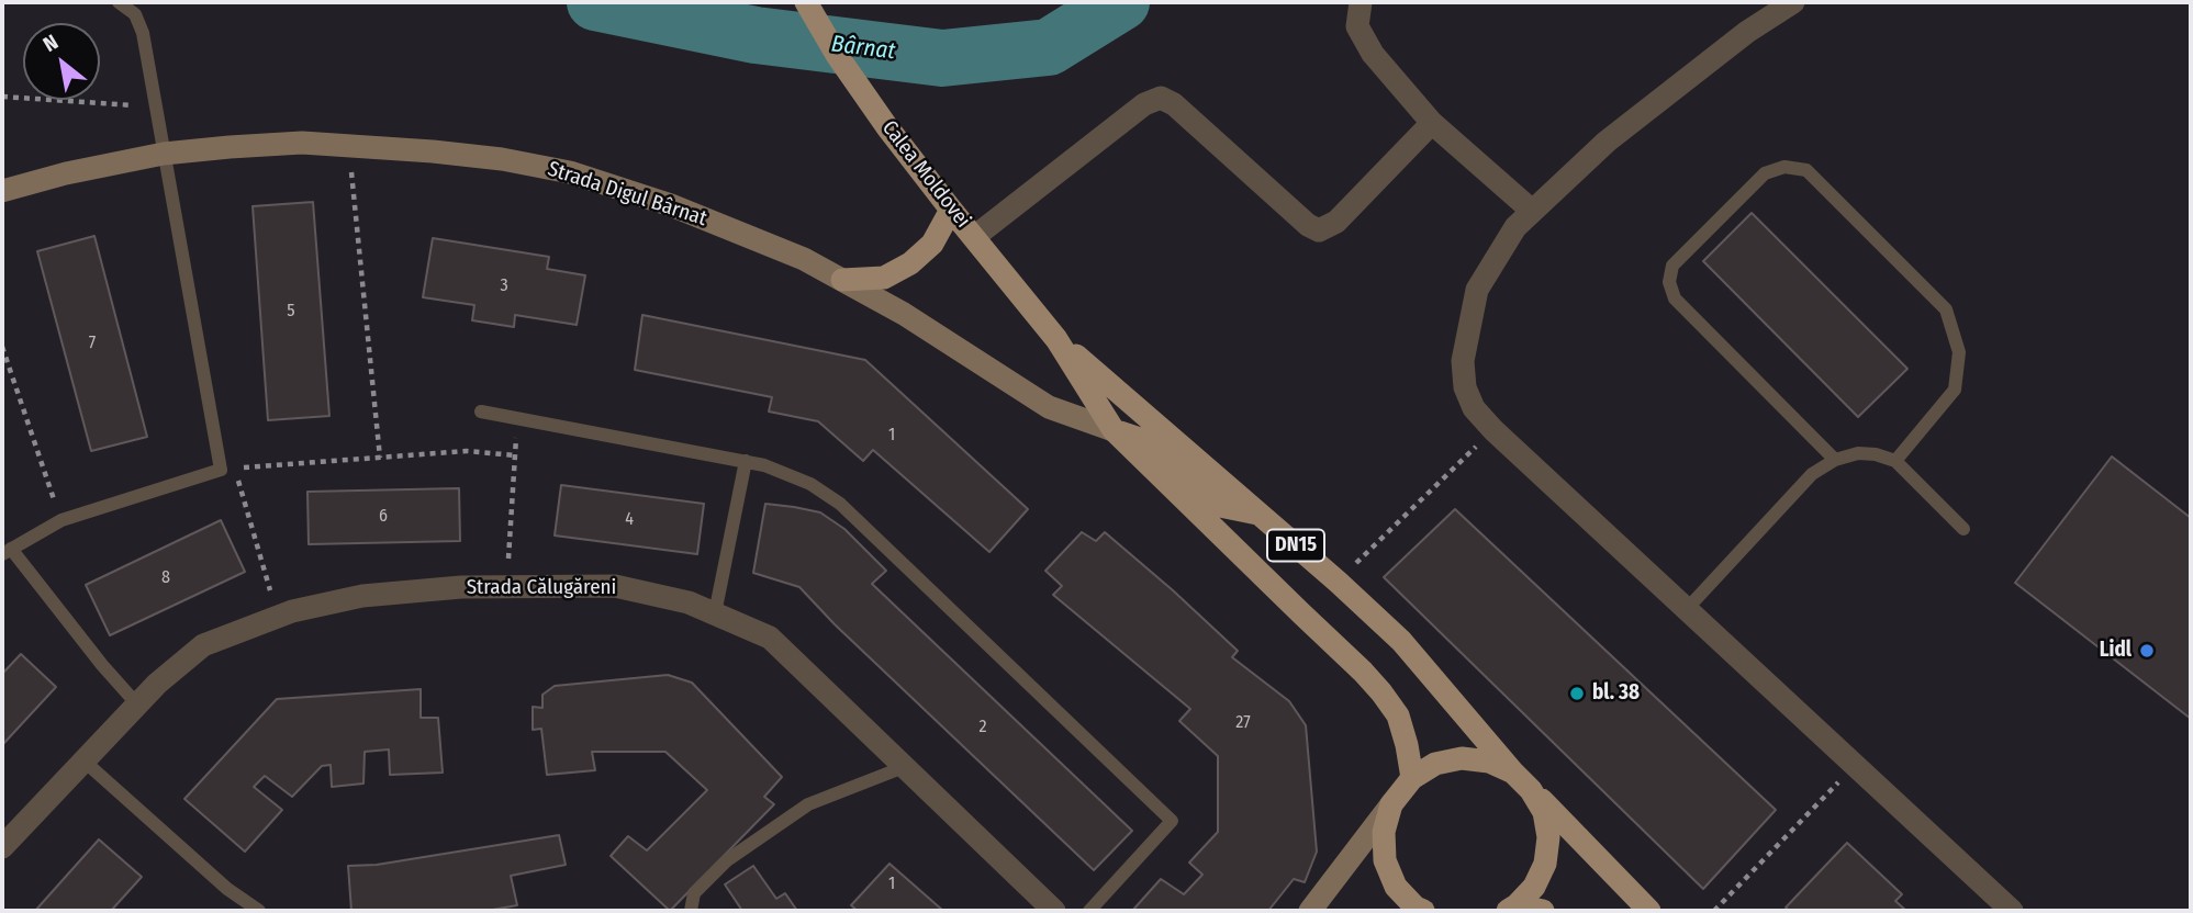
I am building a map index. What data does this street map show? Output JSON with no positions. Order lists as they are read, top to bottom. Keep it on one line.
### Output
{"streets":{"main road":["Calea Moldovei","DN15"],"street":["Strada Digul Bârnat","Strada Călugăreni"]},"crossings":[["Calea Moldovei","DN15"],["Strada Digul Bârnat","DN15"]],"water":["Bârnat"],"places":["Lidl","bl. 38"],"house_numbers":["3","5","7","1","6","4","8","27","2","1"],"north":"top left"}
